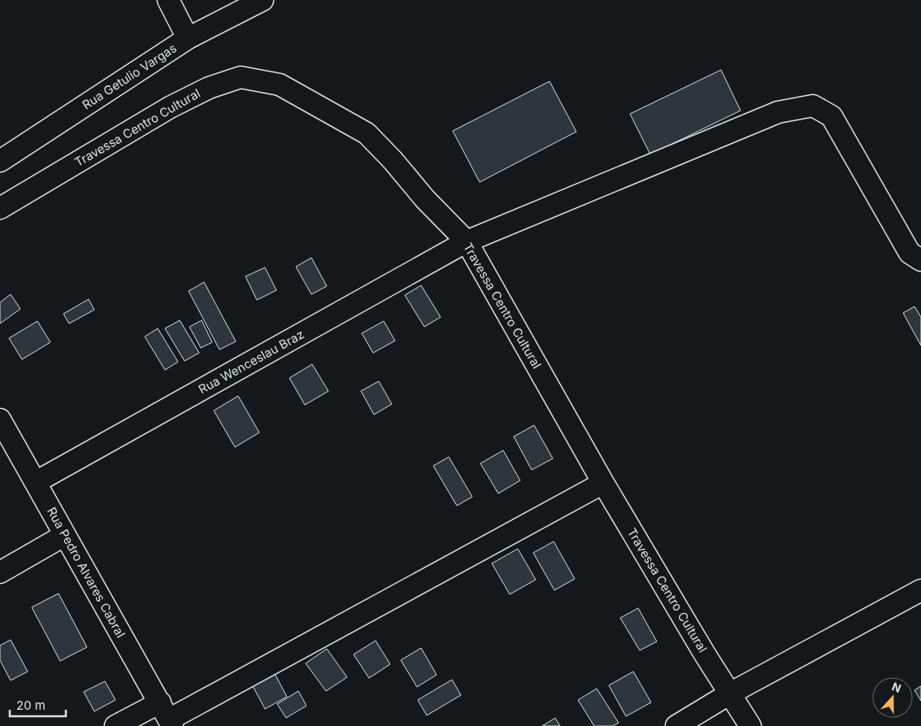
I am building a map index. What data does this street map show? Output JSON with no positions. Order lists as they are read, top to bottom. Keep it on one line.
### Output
{"streets":{"street":["Rua Getulio Vargas","Travessa Centro Cultural","Rua Wenceslau Braz","Rua Pedro Alvares Cabral"]},"crossings":[["Travessa Centro Cultural","Rua Wenceslau Braz"],["Rua Wenceslau Braz","Rua Pedro Alvares Cabral"]],"scale_bar":"20 m","north":"top"}
